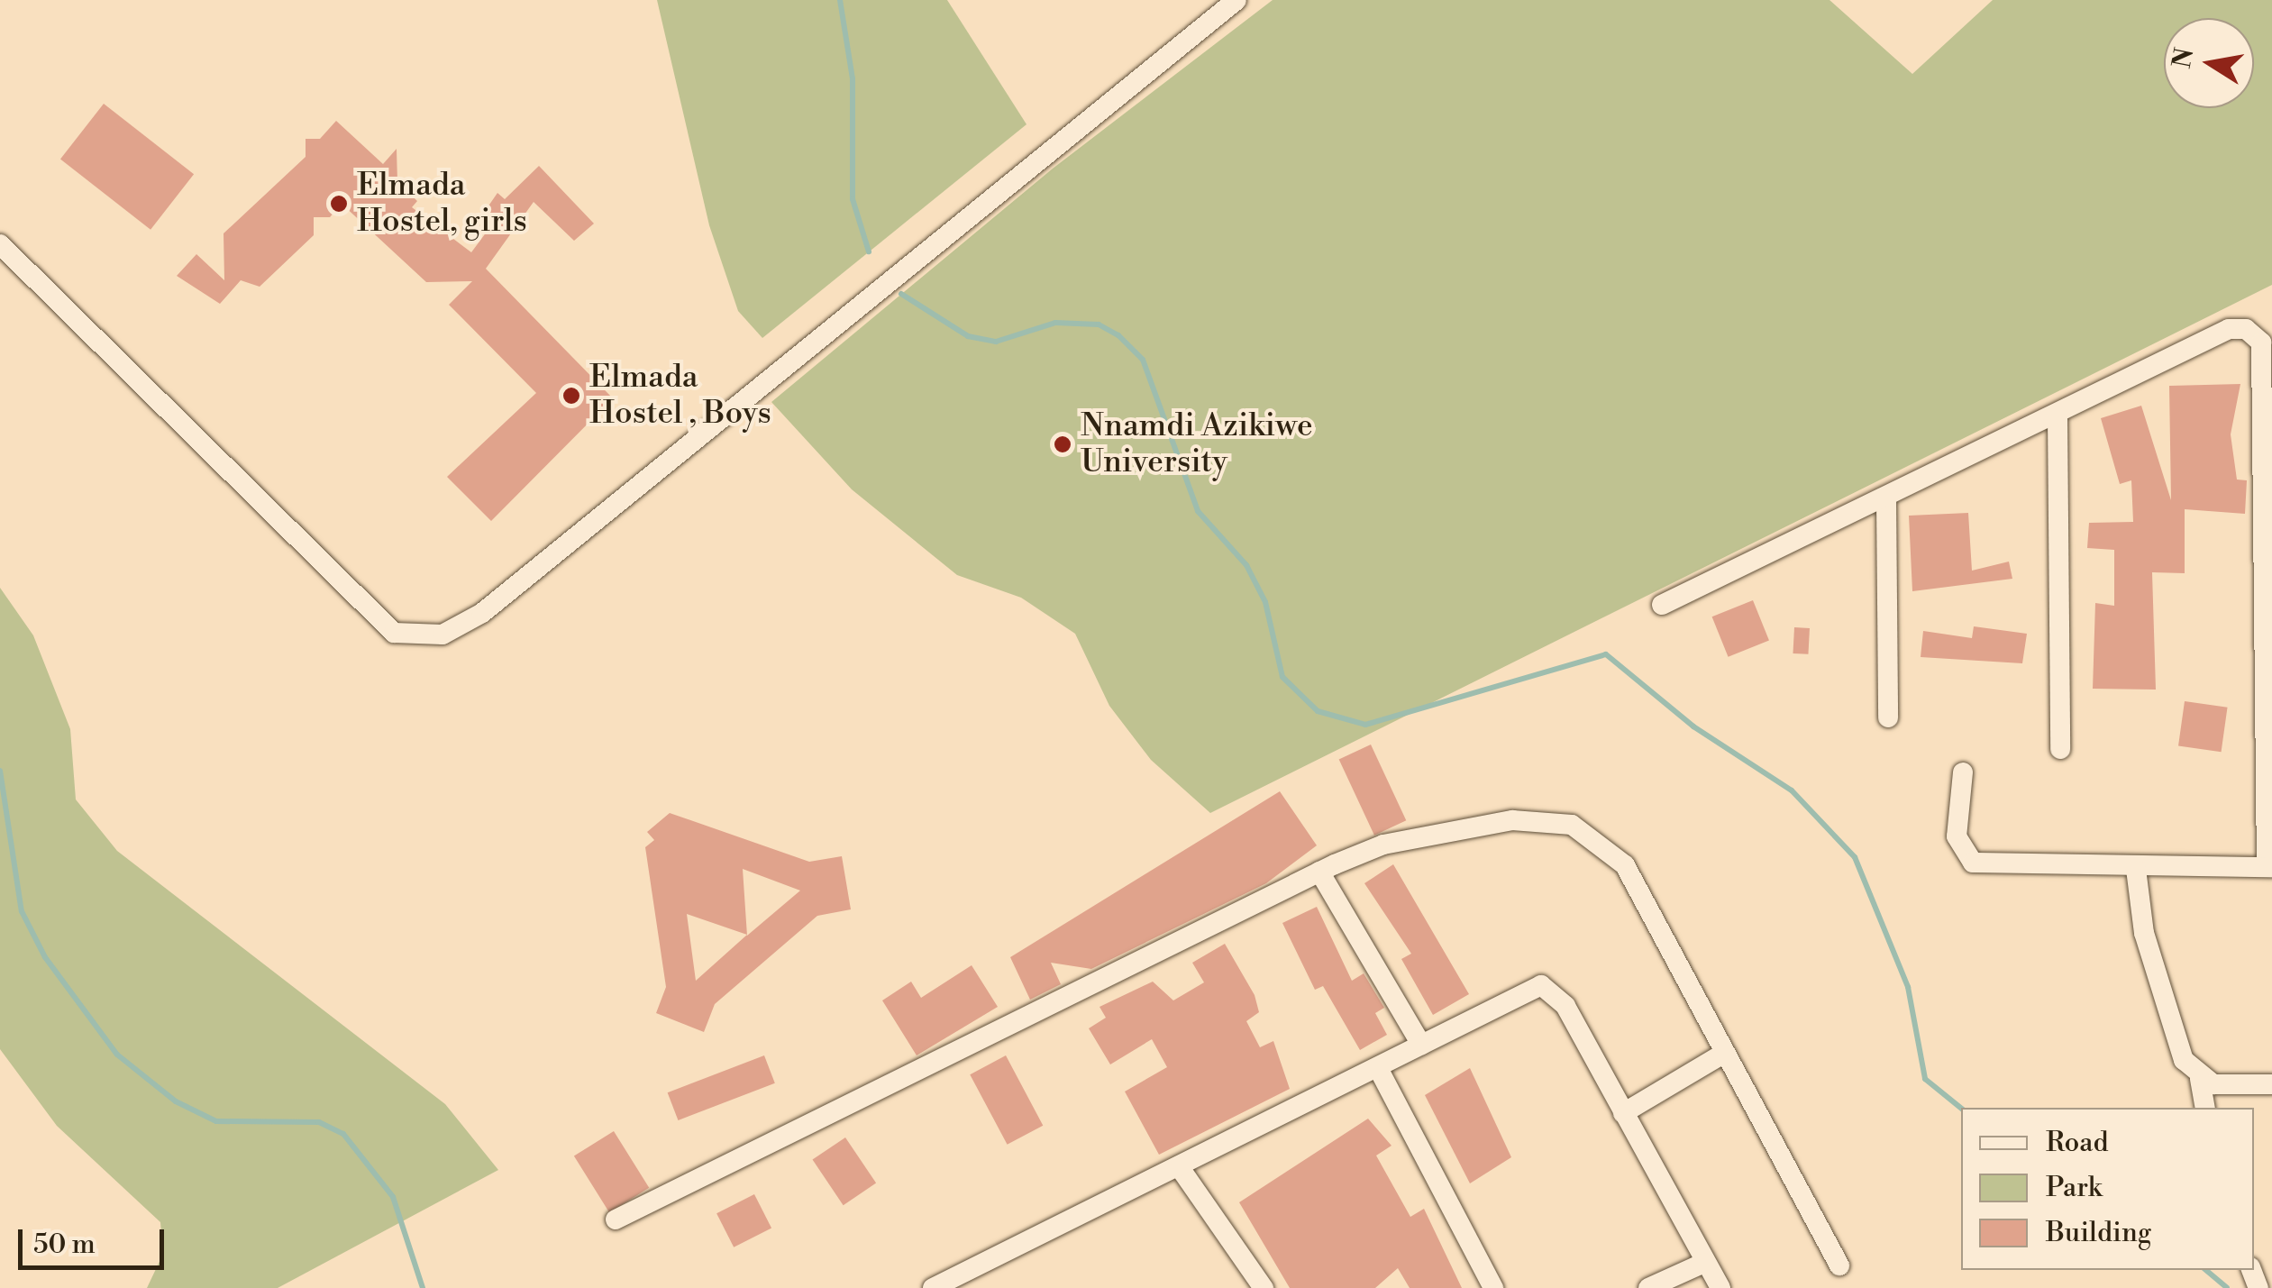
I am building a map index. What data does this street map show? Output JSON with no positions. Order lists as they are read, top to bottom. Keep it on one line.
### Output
{"places":["Elmada Hostel, girls","Elmada Hostel , Boys","Nnamdi Azikiwe University"],"legend":["Road","Park","Building"],"scale_bar":"50 m","north":"left"}
